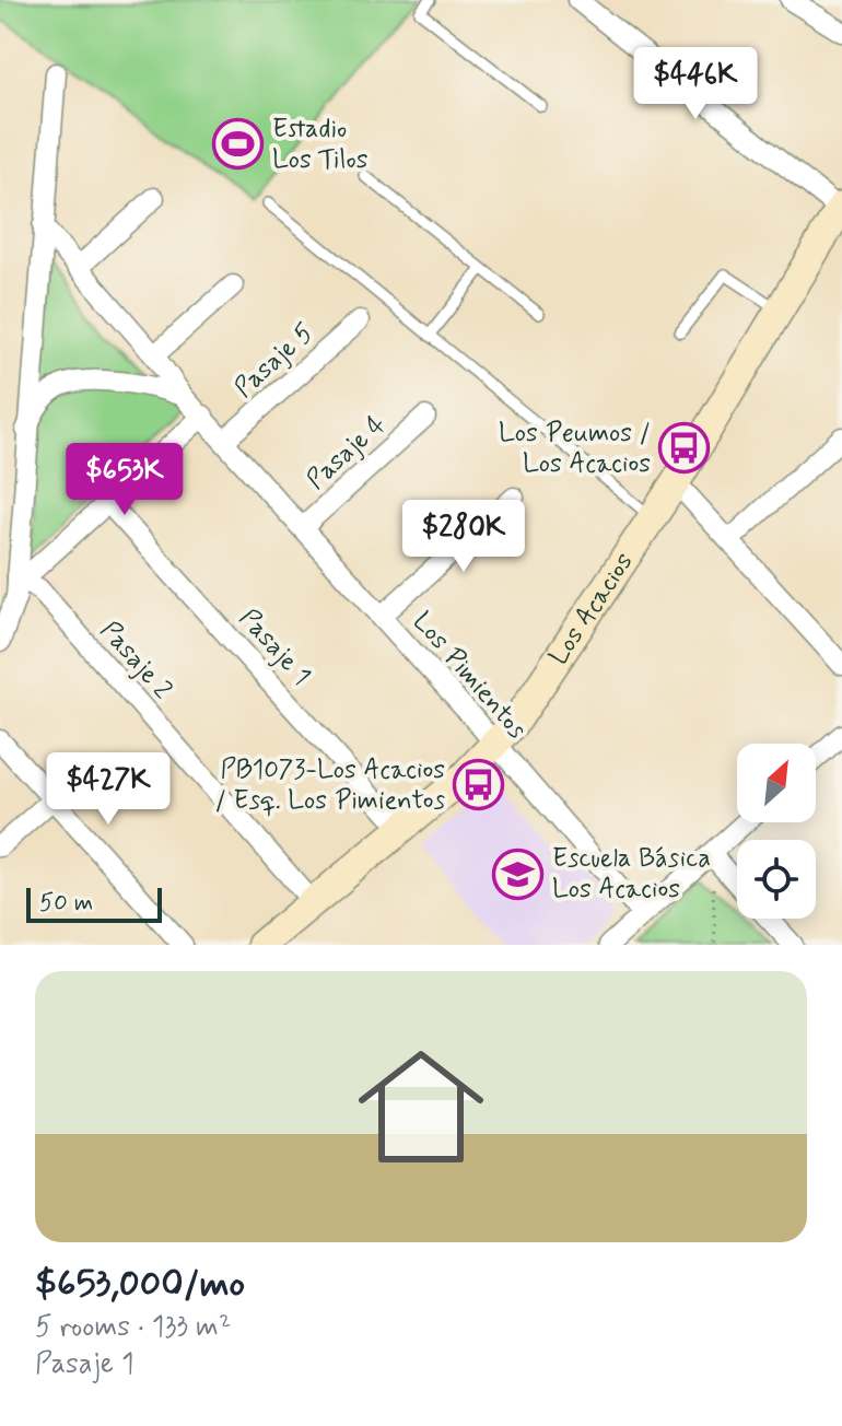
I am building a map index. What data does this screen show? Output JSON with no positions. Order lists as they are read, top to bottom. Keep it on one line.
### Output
{"streets":{"street":["Pasaje 5","Pasaje 4","Los Acacios","Pasaje 1","Pasaje 2","Los Pimientos"]},"crossings":[["Pasaje 5","Los Pimientos"],["Pasaje 4","Los Pimientos"],["Los Acacios","Pasaje 1"],["Los Acacios","Pasaje 2"],["Los Acacios","Los Pimientos"]],"places":{"sports":["Estadio Los Tilos"],"bus stop":["Los Peumos / Los Acacios","PB1073-Los Acacios / Esq. Los Pimientos"],"school or university":["Escuela Básica Los Acacios"]},"scale_bar":"50 m","north":"top right","page":{"price":["$446K","$653K","$280K","$427K"],"scale":"50 m","list":[{"name":"$653,000/mo","note":"5 rooms · 133 m² · Pasaje 1"}]}}
